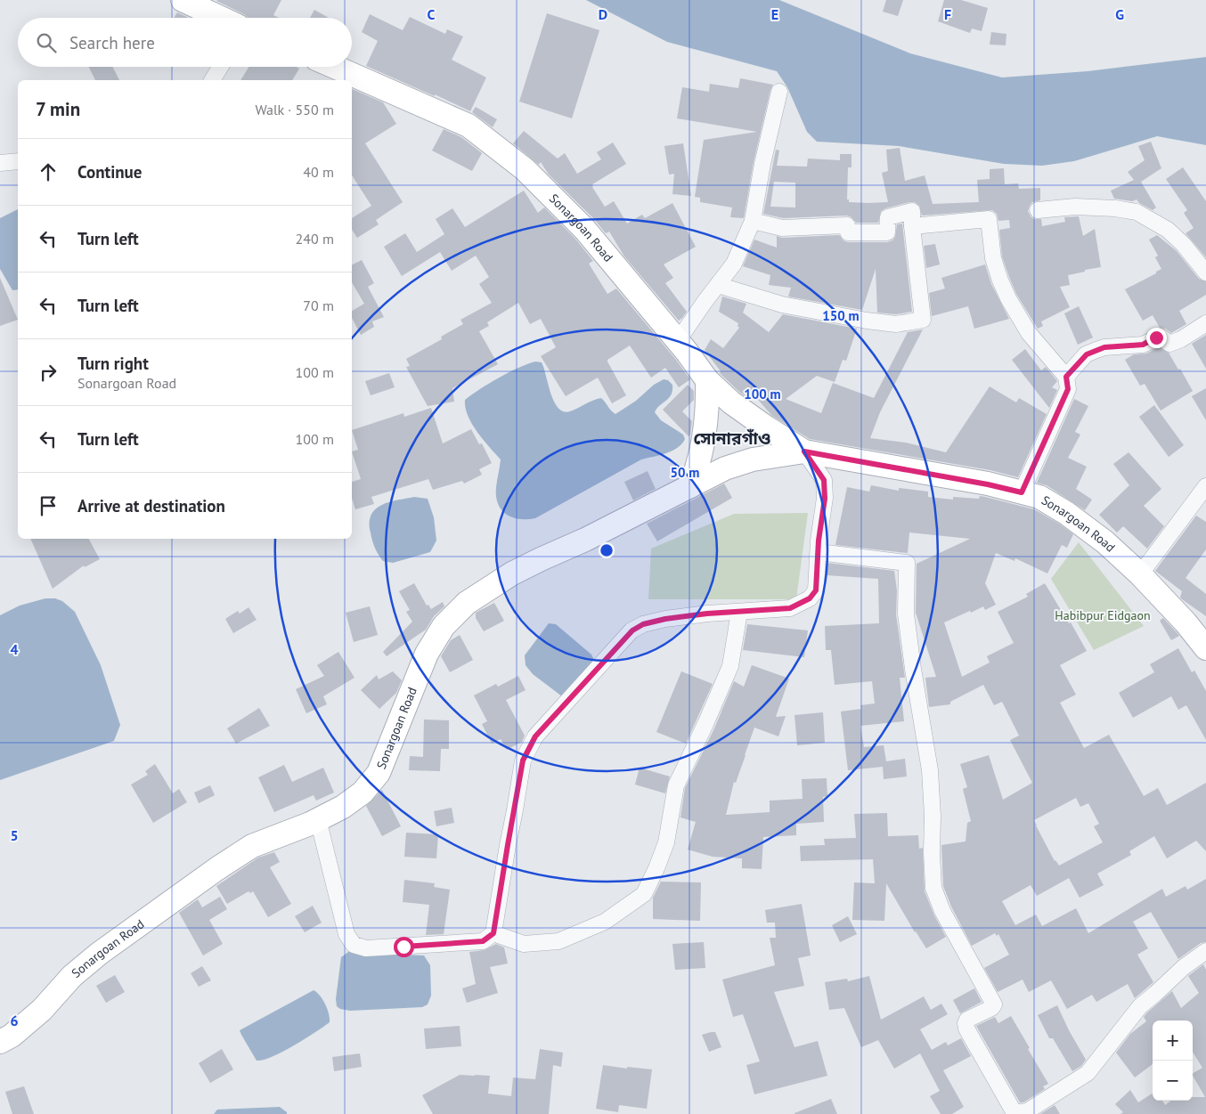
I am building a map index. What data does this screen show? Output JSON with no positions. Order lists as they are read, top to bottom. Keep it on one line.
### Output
{"streets":{"main road":["Sonargoan Road"]},"districts":["সোনারগাঁও"],"parks":["Habibpur Eidgaon"],"page":{"search":"Search here","heading":["7 min","Walk · 550 m"],"list":[["Continue","40 m"],["Turn left","240 m"],["Turn left","70 m"],["Turn right","Sonargoan Road","100 m"],["Turn left","100 m"],"Arrive at destination"],"map_buttons":["+","−"]},"grid":{"columns":["C","D","E","F","G"],"rows":["4","5","6"]},"rings":["150 m","100 m","50 m"]}
